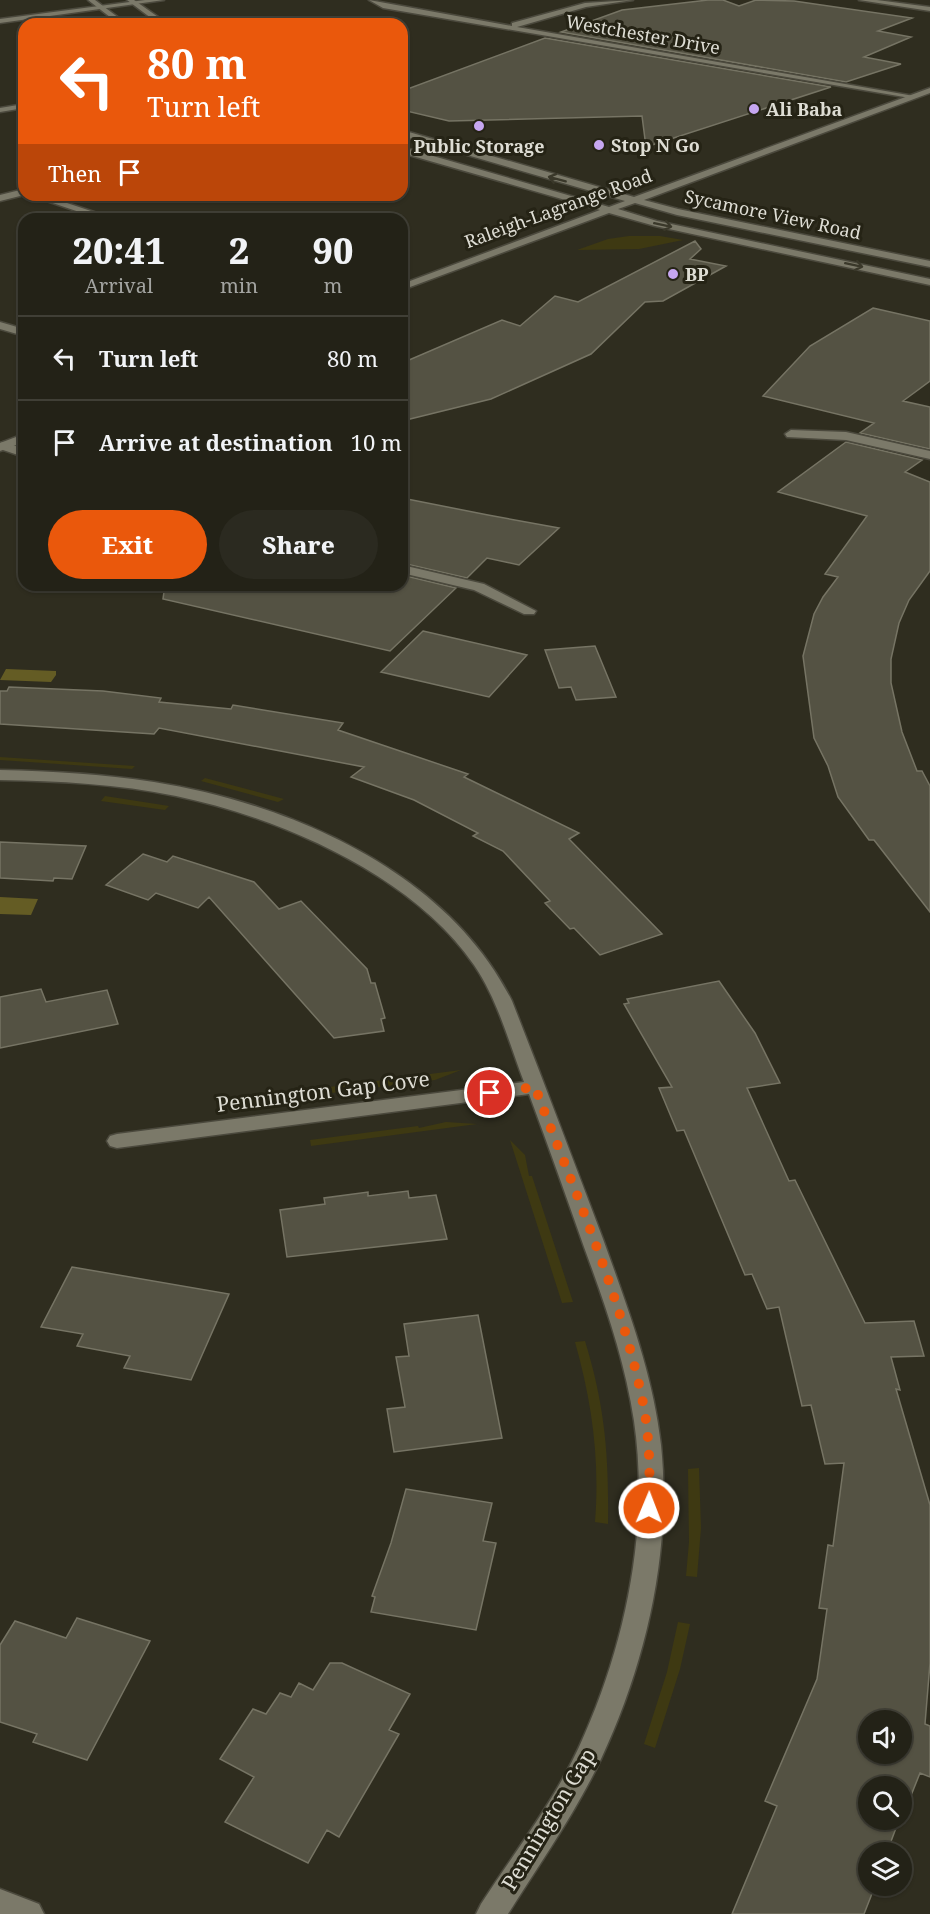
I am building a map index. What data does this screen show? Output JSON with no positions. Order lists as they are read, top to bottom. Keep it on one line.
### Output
{"streets":{"street":["Westchester Drive","Raleigh-Lagrange Road","Sycamore View Road","Pennington Gap Cove","Pennington Gap"]},"crossings":[["Westchester Drive","Raleigh-Lagrange Road"],["Raleigh-Lagrange Road","Sycamore View Road"],["Pennington Gap Cove","Pennington Gap"]],"places":["Ali Baba","Public Storage","Stop N Go","BP"],"page":{"turn":["80 m","Turn left"],"then":"Then","eta":["20:41","Arrival","2","min","90","m"],"list":[{"name":"Turn left","value":"80 m"},{"name":"Arrive at destination","value":"10 m"}],"buttons":["Exit","Share"]}}
